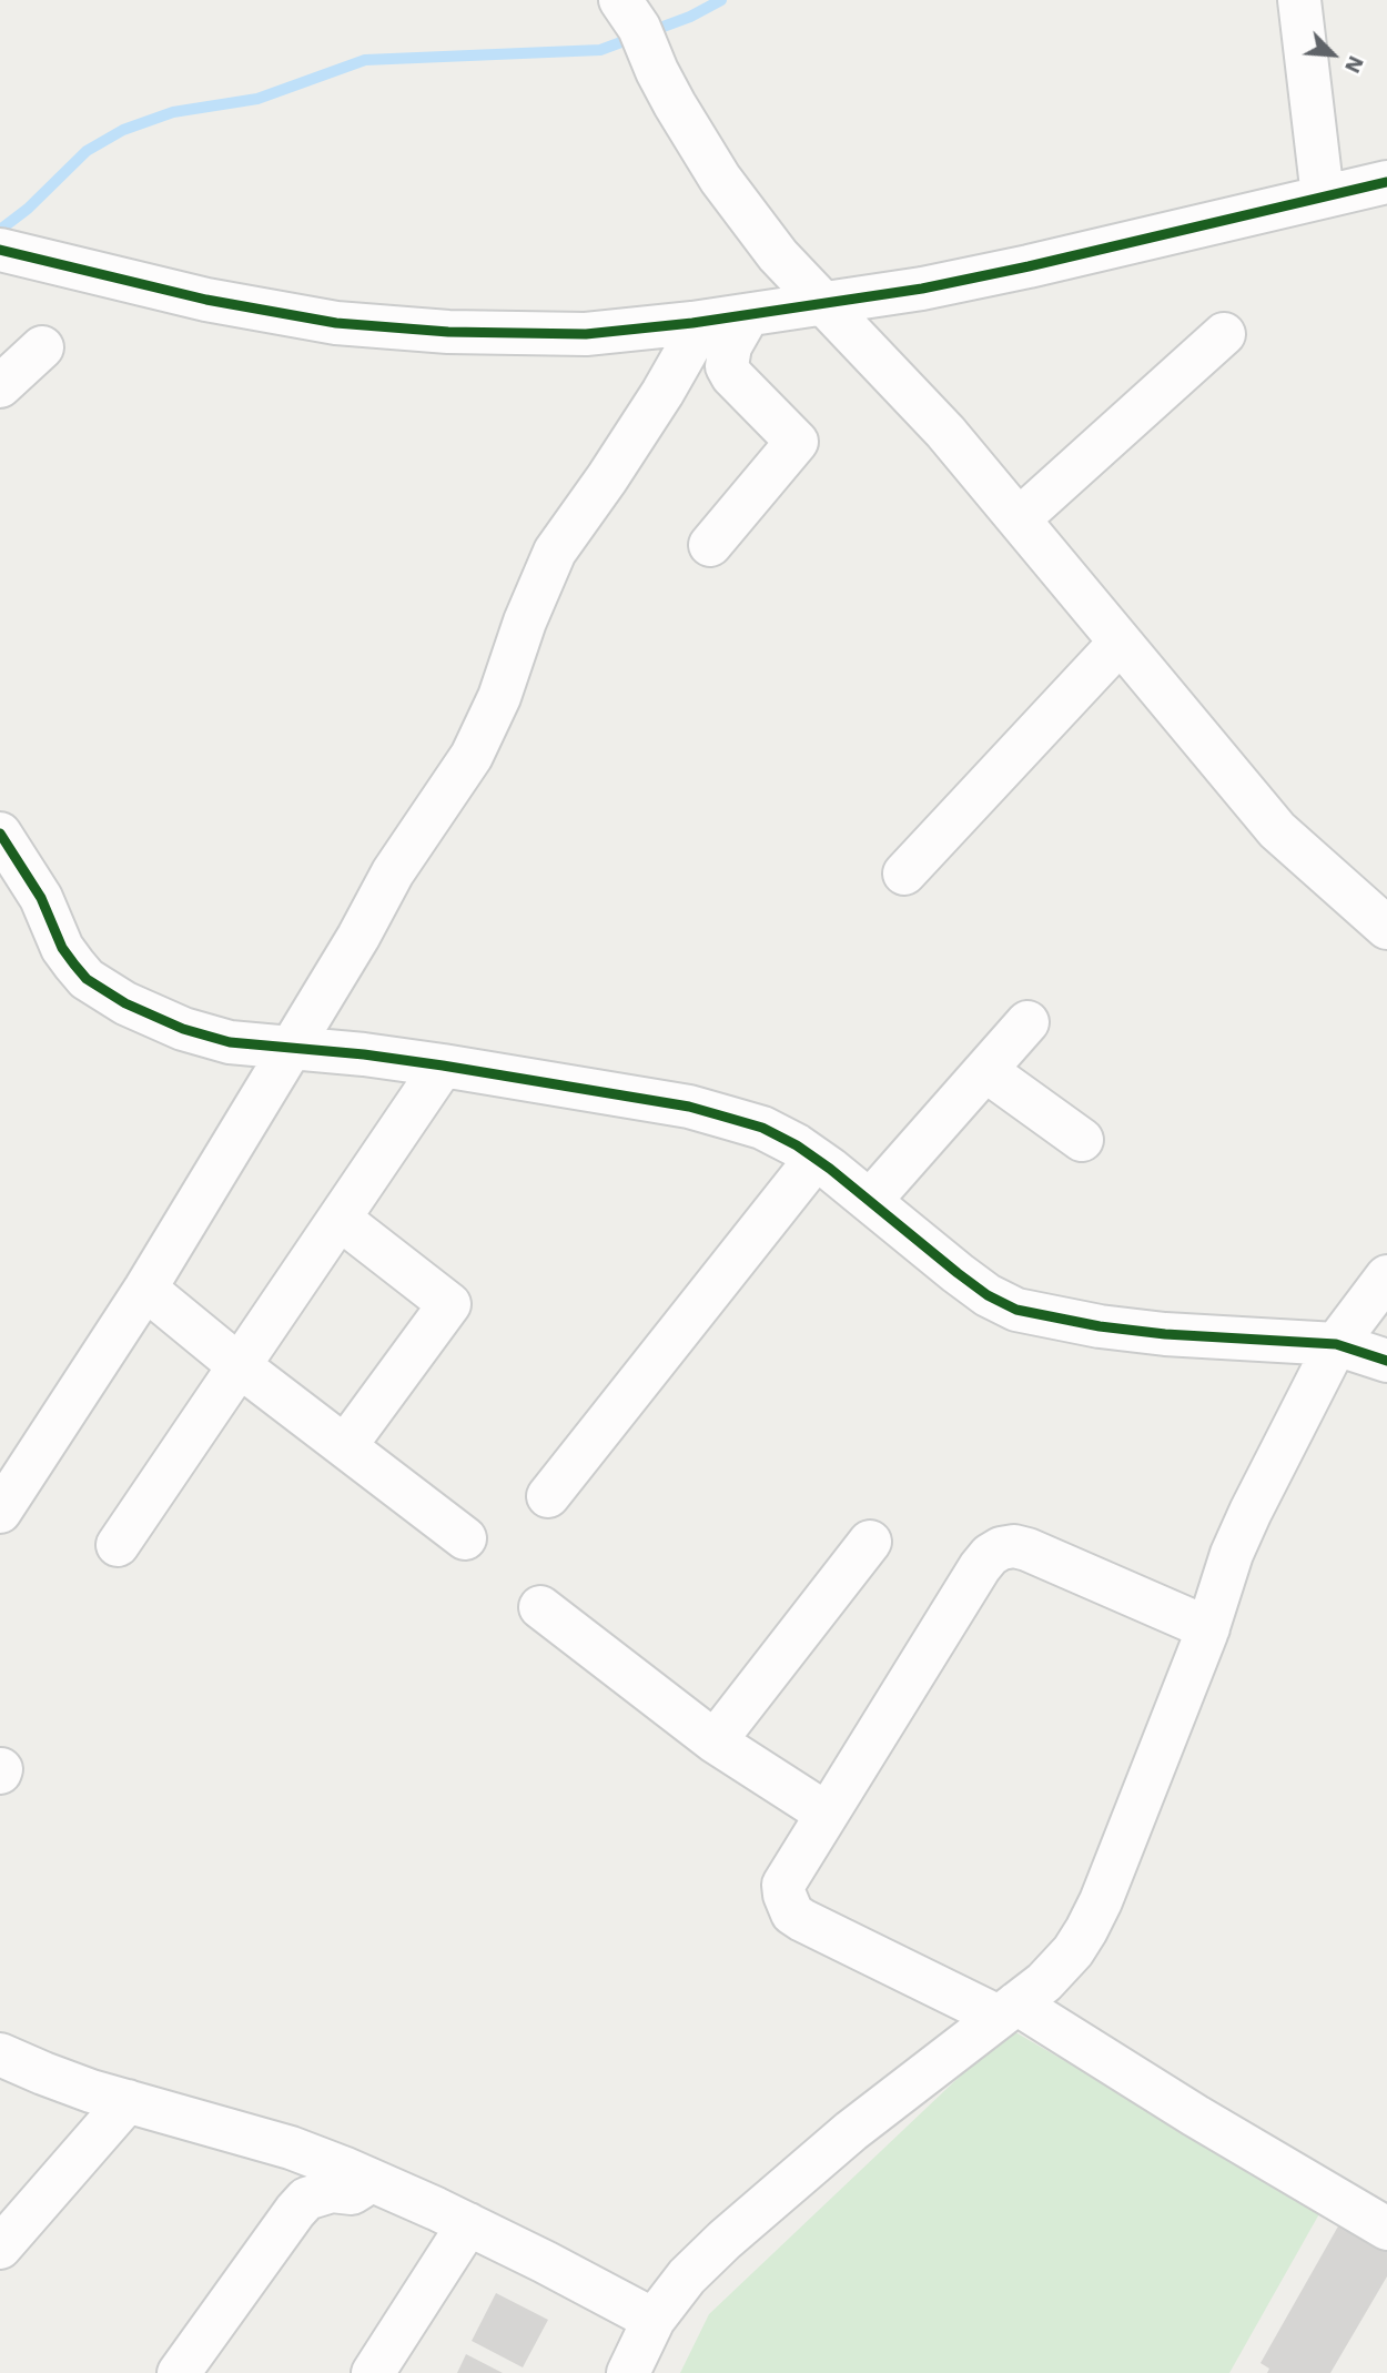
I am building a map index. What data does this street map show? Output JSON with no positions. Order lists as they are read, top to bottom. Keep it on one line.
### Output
{"north":"bottom right"}
